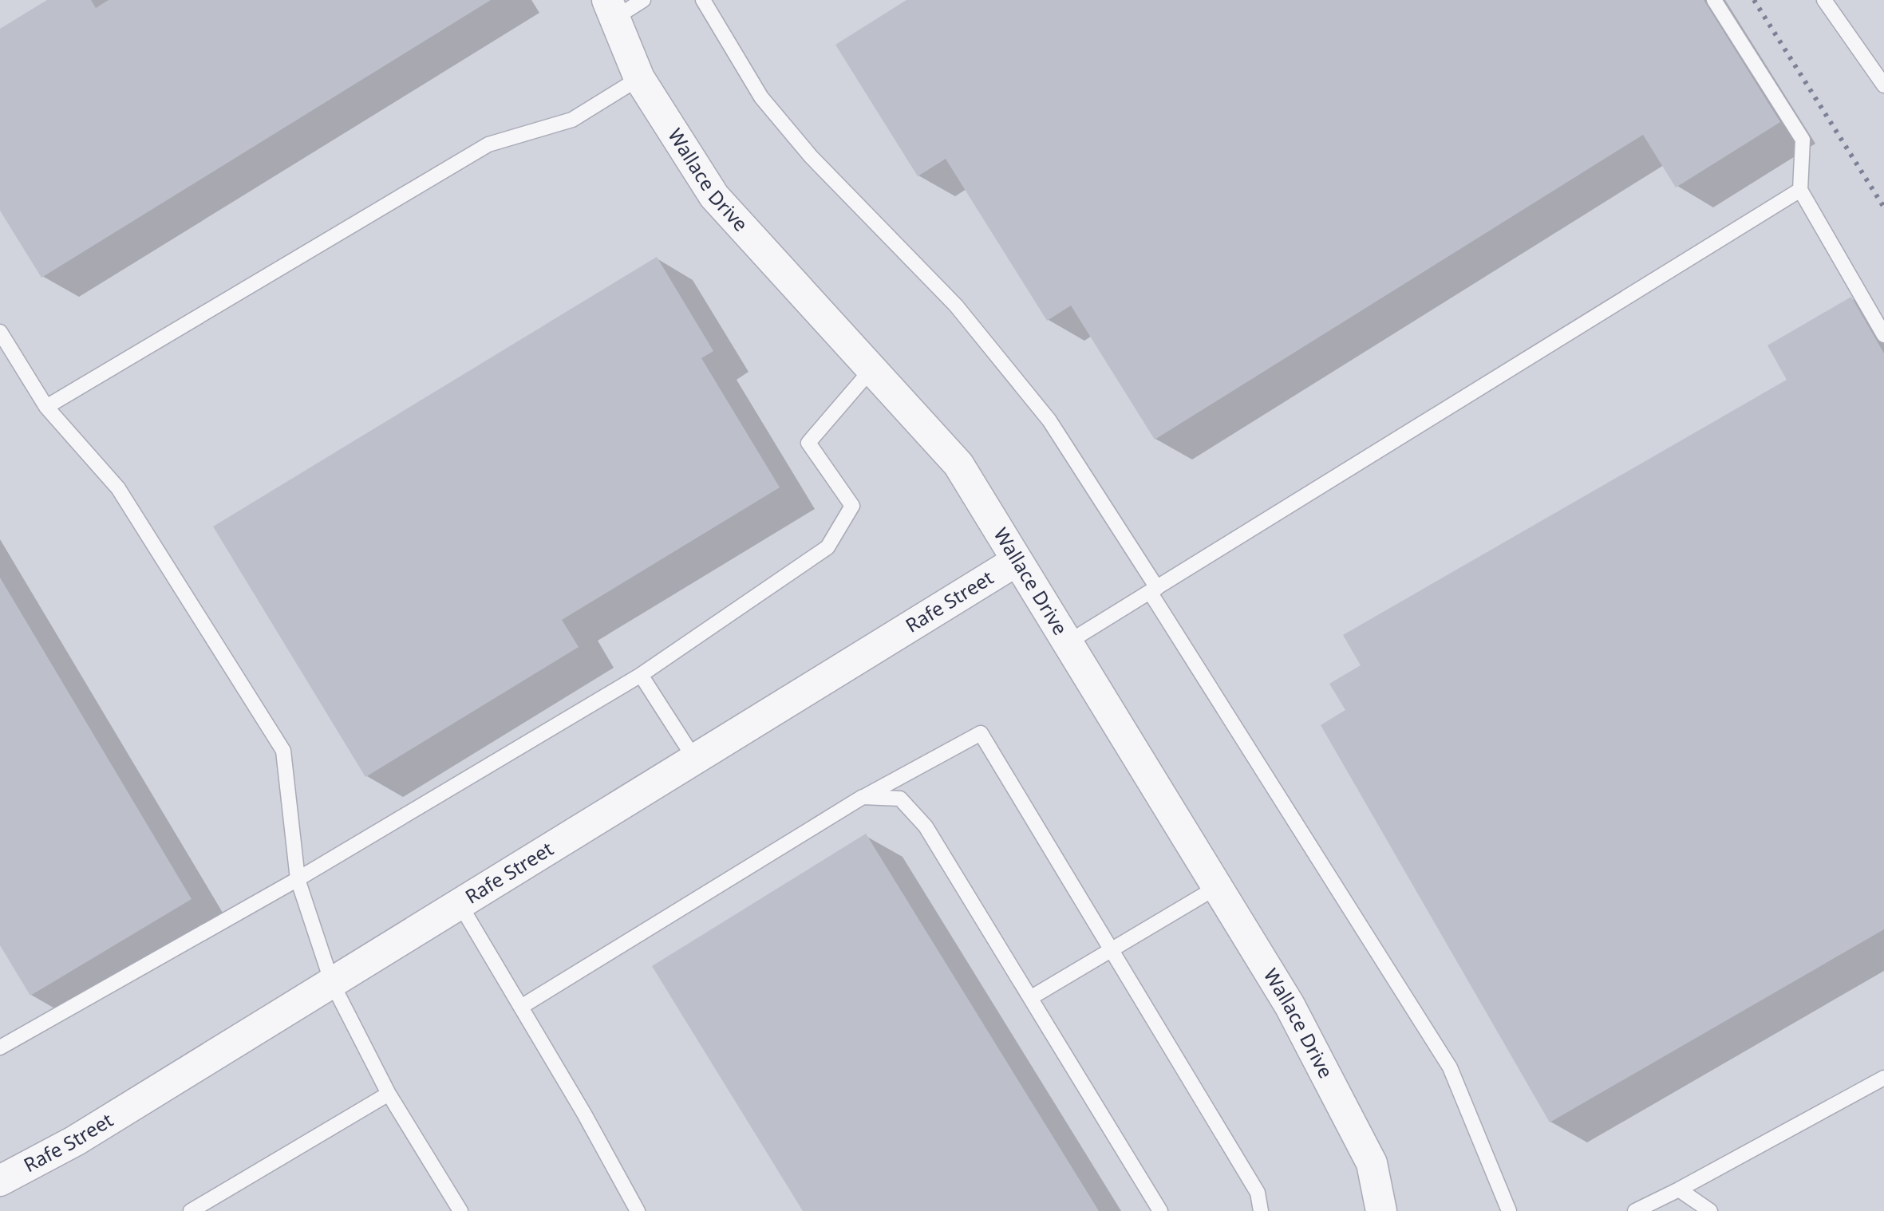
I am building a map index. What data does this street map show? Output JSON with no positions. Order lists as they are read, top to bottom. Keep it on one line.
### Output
{"streets":{"street":["Wallace Drive","Rafe Street"]},"crossings":[["Wallace Drive","Rafe Street"]]}
